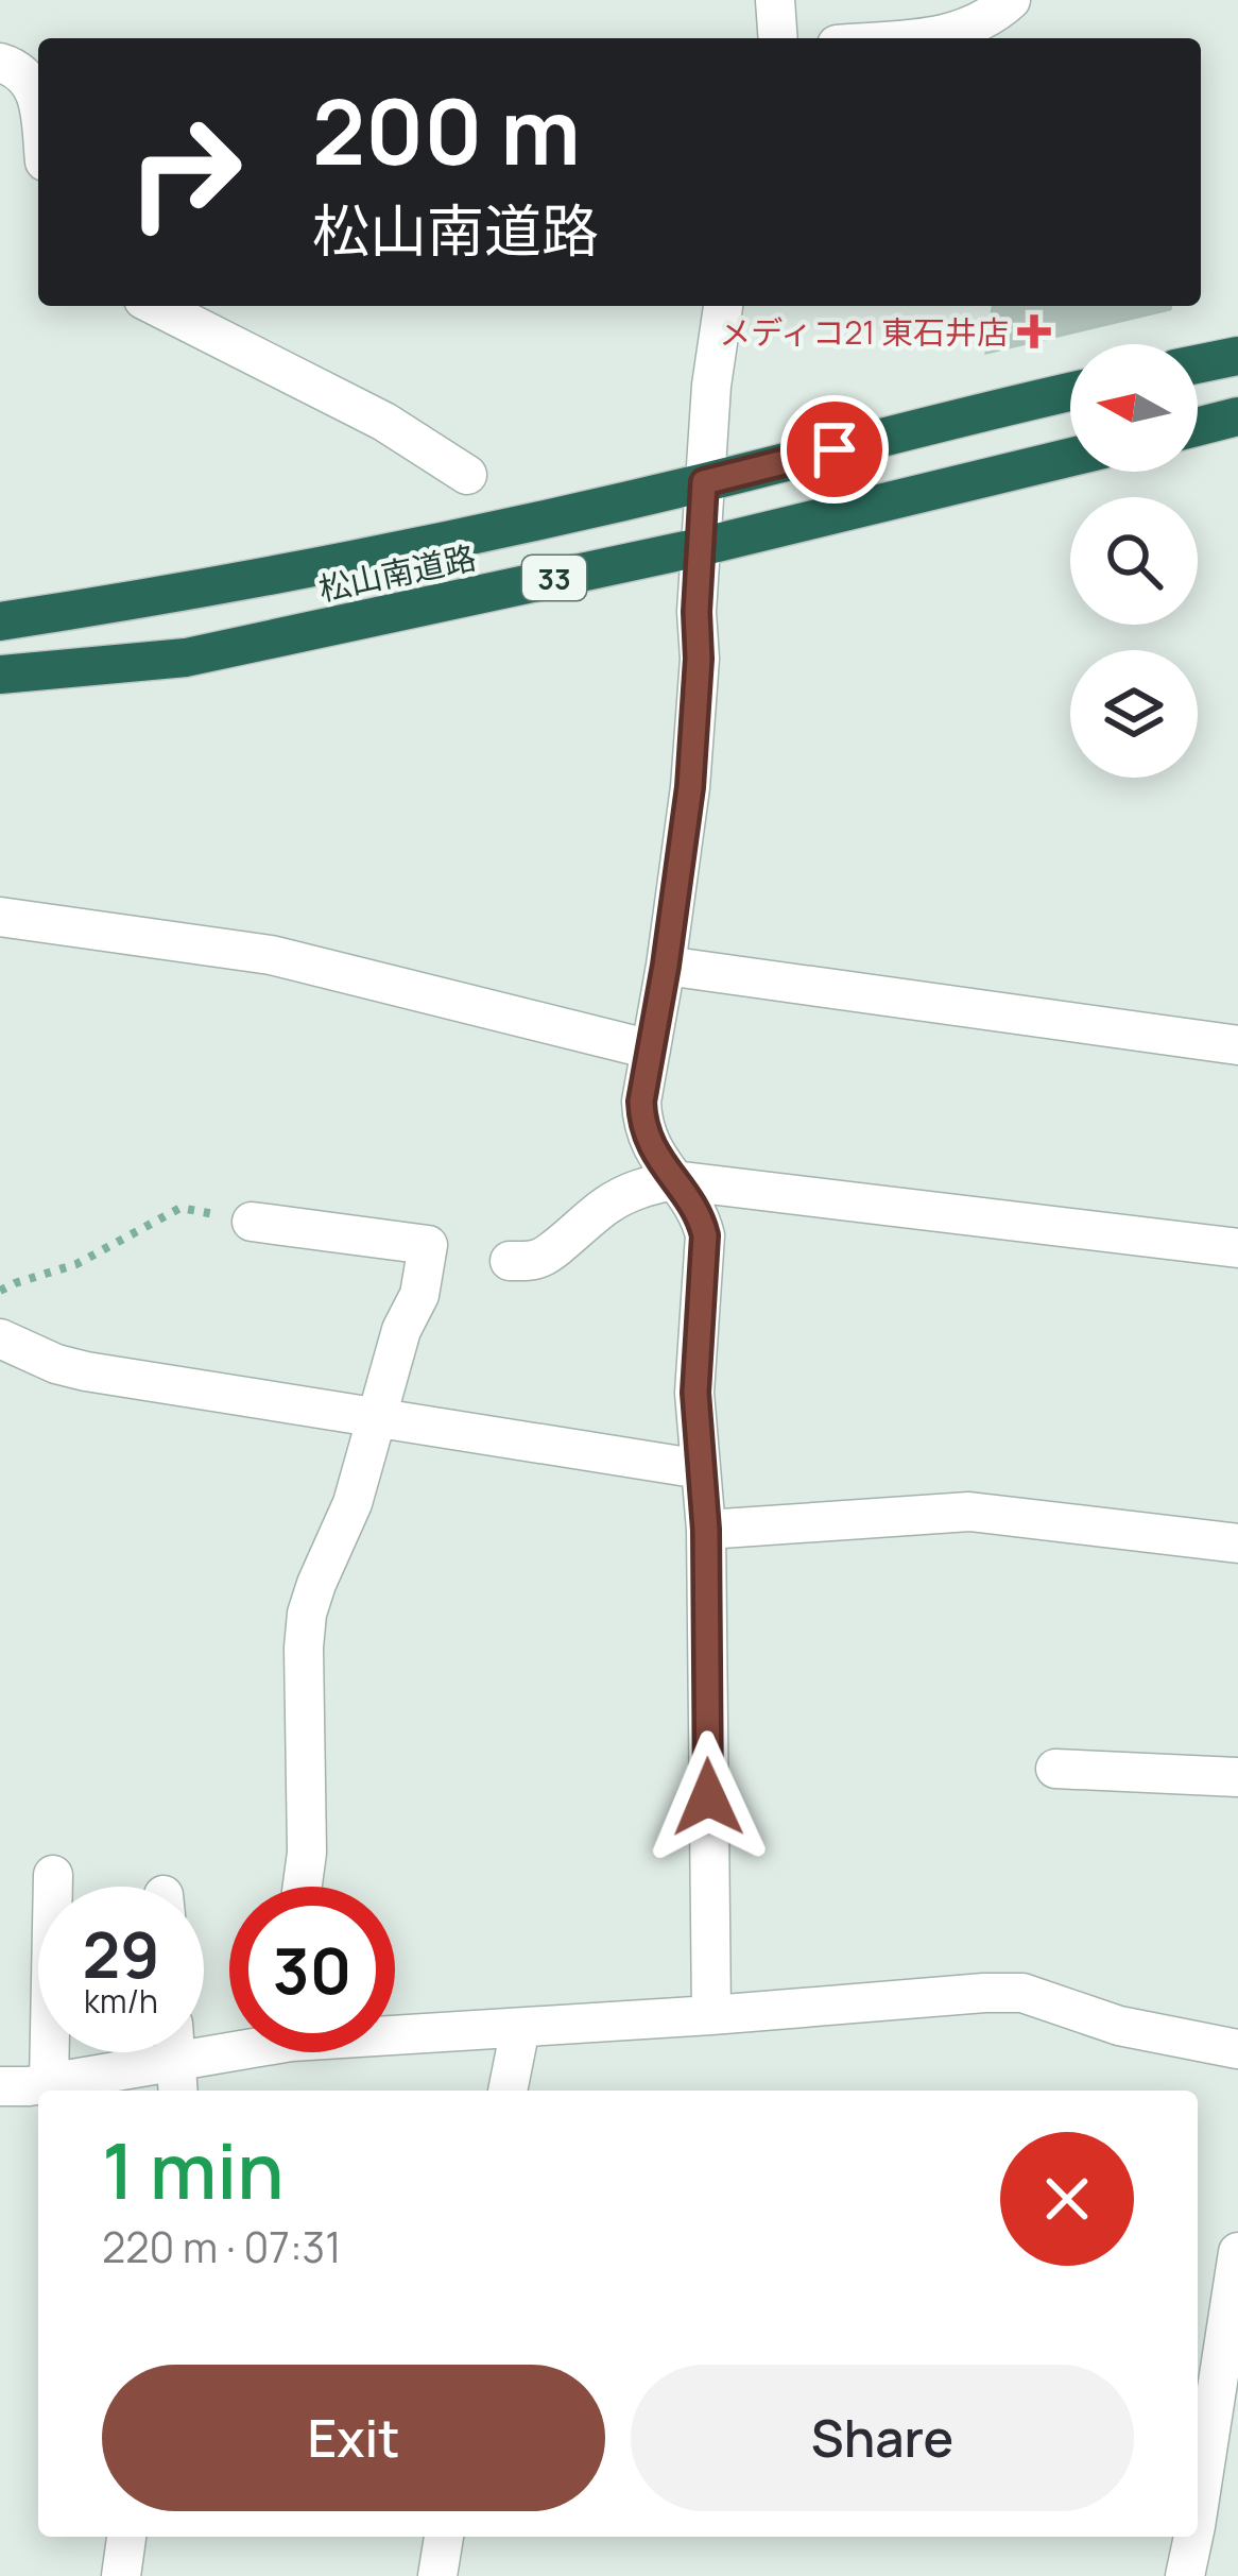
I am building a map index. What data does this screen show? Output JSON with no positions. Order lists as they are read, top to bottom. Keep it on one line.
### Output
{"streets":{"highway":["松山南道路","33"]},"places":{"health":["メディコ21 東石井店"]},"north":"left","page":{"turn":["200 m","松山南道路"],"speed":"29 km/h","limit":"30","heading":["1 min","220 m · 07:31"],"buttons":["Exit","Share"]}}
